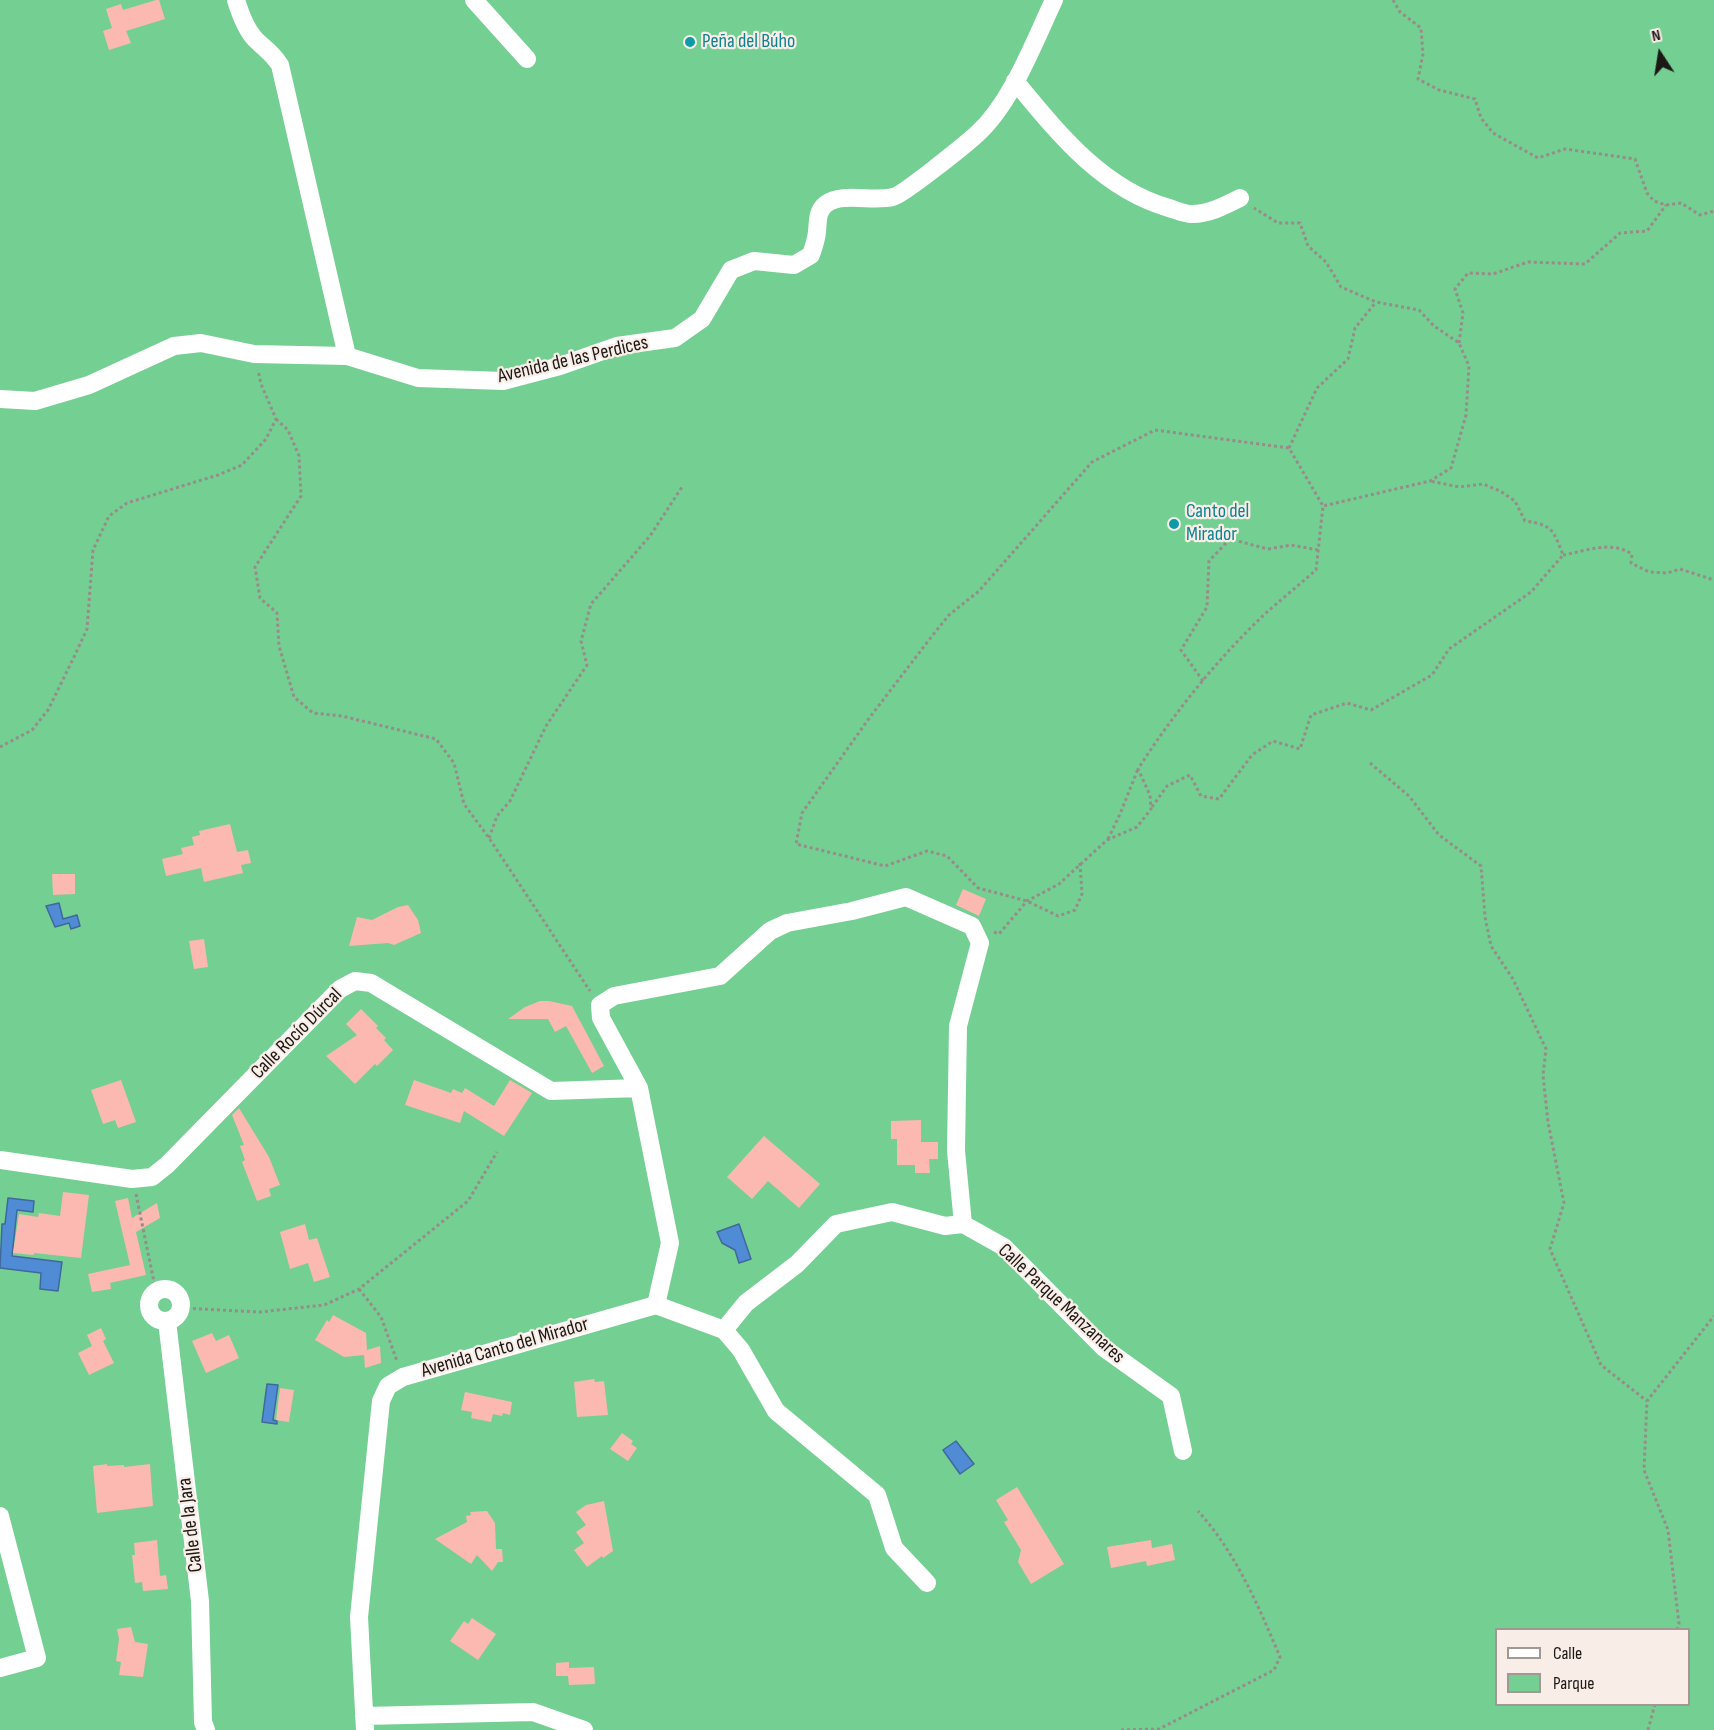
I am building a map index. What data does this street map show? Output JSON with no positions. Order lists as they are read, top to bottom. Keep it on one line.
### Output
{"streets":{"street":["Avenida de las Perdices","Calle Rocío Dúrcal","Calle Parque Manzanares","Avenida Canto del Mirador","Calle de la Jara"]},"places":["Peña del Búho","Canto del Mirador"],"legend":["Calle","Parque"],"north":"top"}
